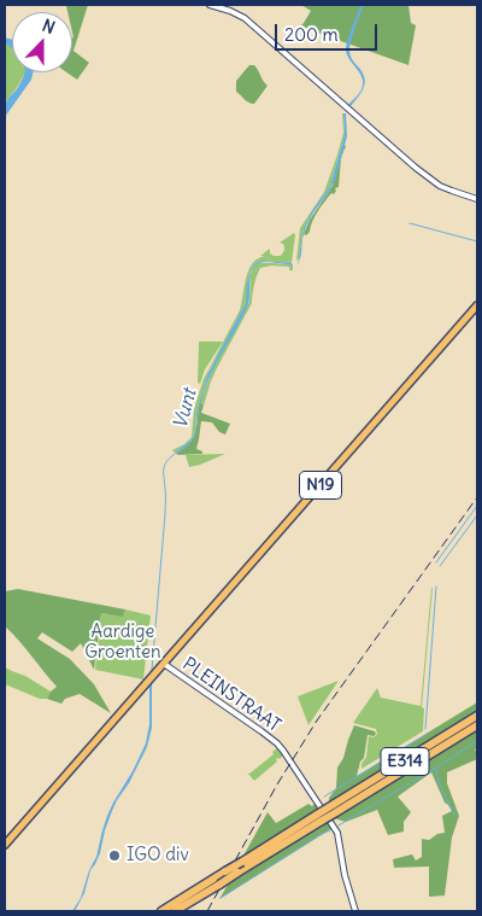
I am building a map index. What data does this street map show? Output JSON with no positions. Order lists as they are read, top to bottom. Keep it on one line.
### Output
{"streets":{"highway":["E314"],"main road":["N19"],"street":["PLEINSTRAAT"]},"crossings":[["N19","PLEINSTRAAT"]],"water":["Vunt"],"parks":["Aardige Groenten"],"places":["IGO div"],"scale_bar":"200 m","north":"top"}
